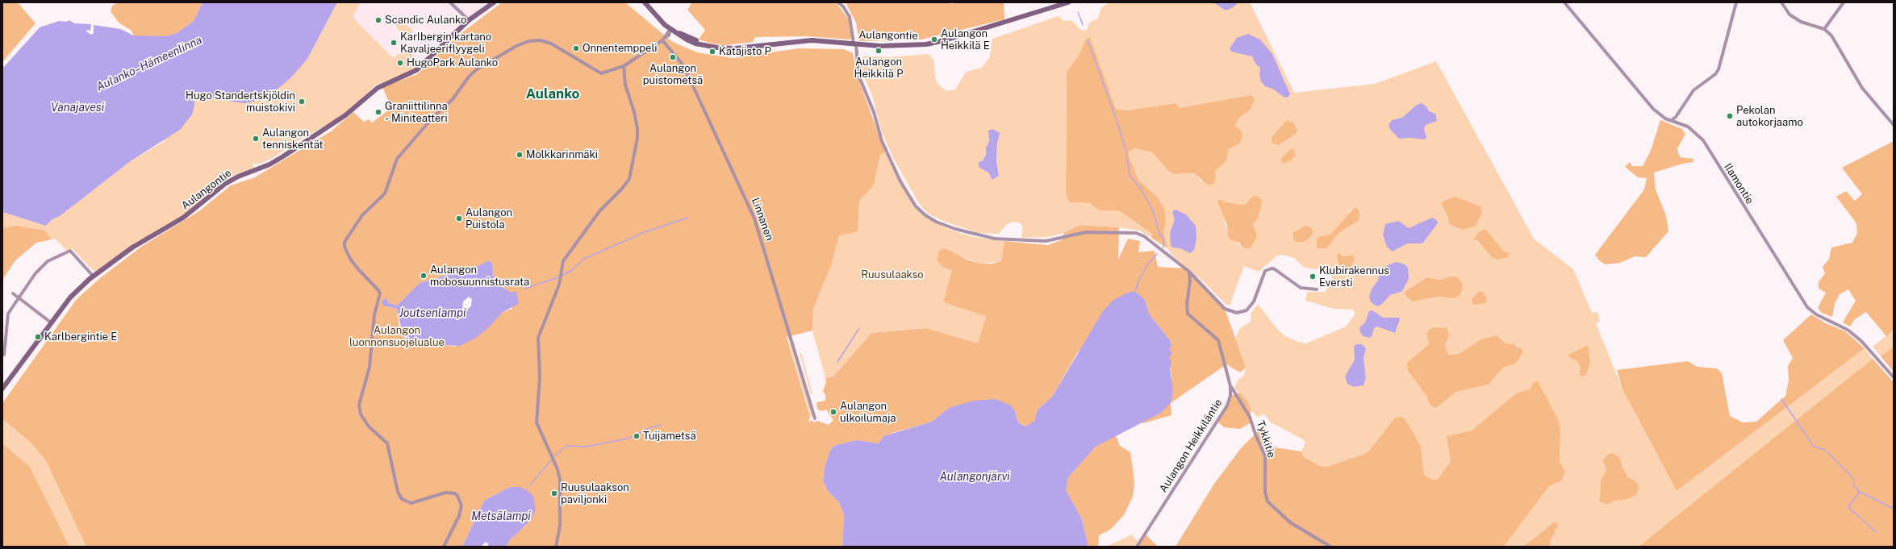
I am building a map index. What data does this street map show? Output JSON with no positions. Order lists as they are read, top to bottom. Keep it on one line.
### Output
{"streets":{"main road":["Aulangontie"],"street":["Ilamontie","Linnanen","Tykkitie","Aulangon Heikkiläntie"]},"crossings":[["Tykkitie","Aulangon Heikkiläntie"]],"districts":["Aulanko"],"water":["Aulanko–Hämeenlinna","Vanajavesi","Joutsenlampi","Aulangonjärvi","Metsälampi"],"parks":["Ruusulaakso","Aulangon luonnonsuojelualue"],"places":["Scandic Aulanko","Aulangon Heikkilä E","Karlbergin kartano Kavaljeeriflyygeli","Onnentemppeli","Aulangon Heikkilä P","Katajisto P","Aulangon puistometsä","HugoPark Aulanko","Hugo Standertskjöldin muistokivi","Graniittilinna - Miniteatteri","Pekolan autokorjaamo","Aulangon tenniskentät","Molkkarinmäki","Aulangon Puistola","Aulangon mobosuunnistusrata","Klubirakennus Eversti","Karlbergintie E","Aulangon ulkoilumaja","Tuijametsä","Ruusulaakson paviljonki"]}
